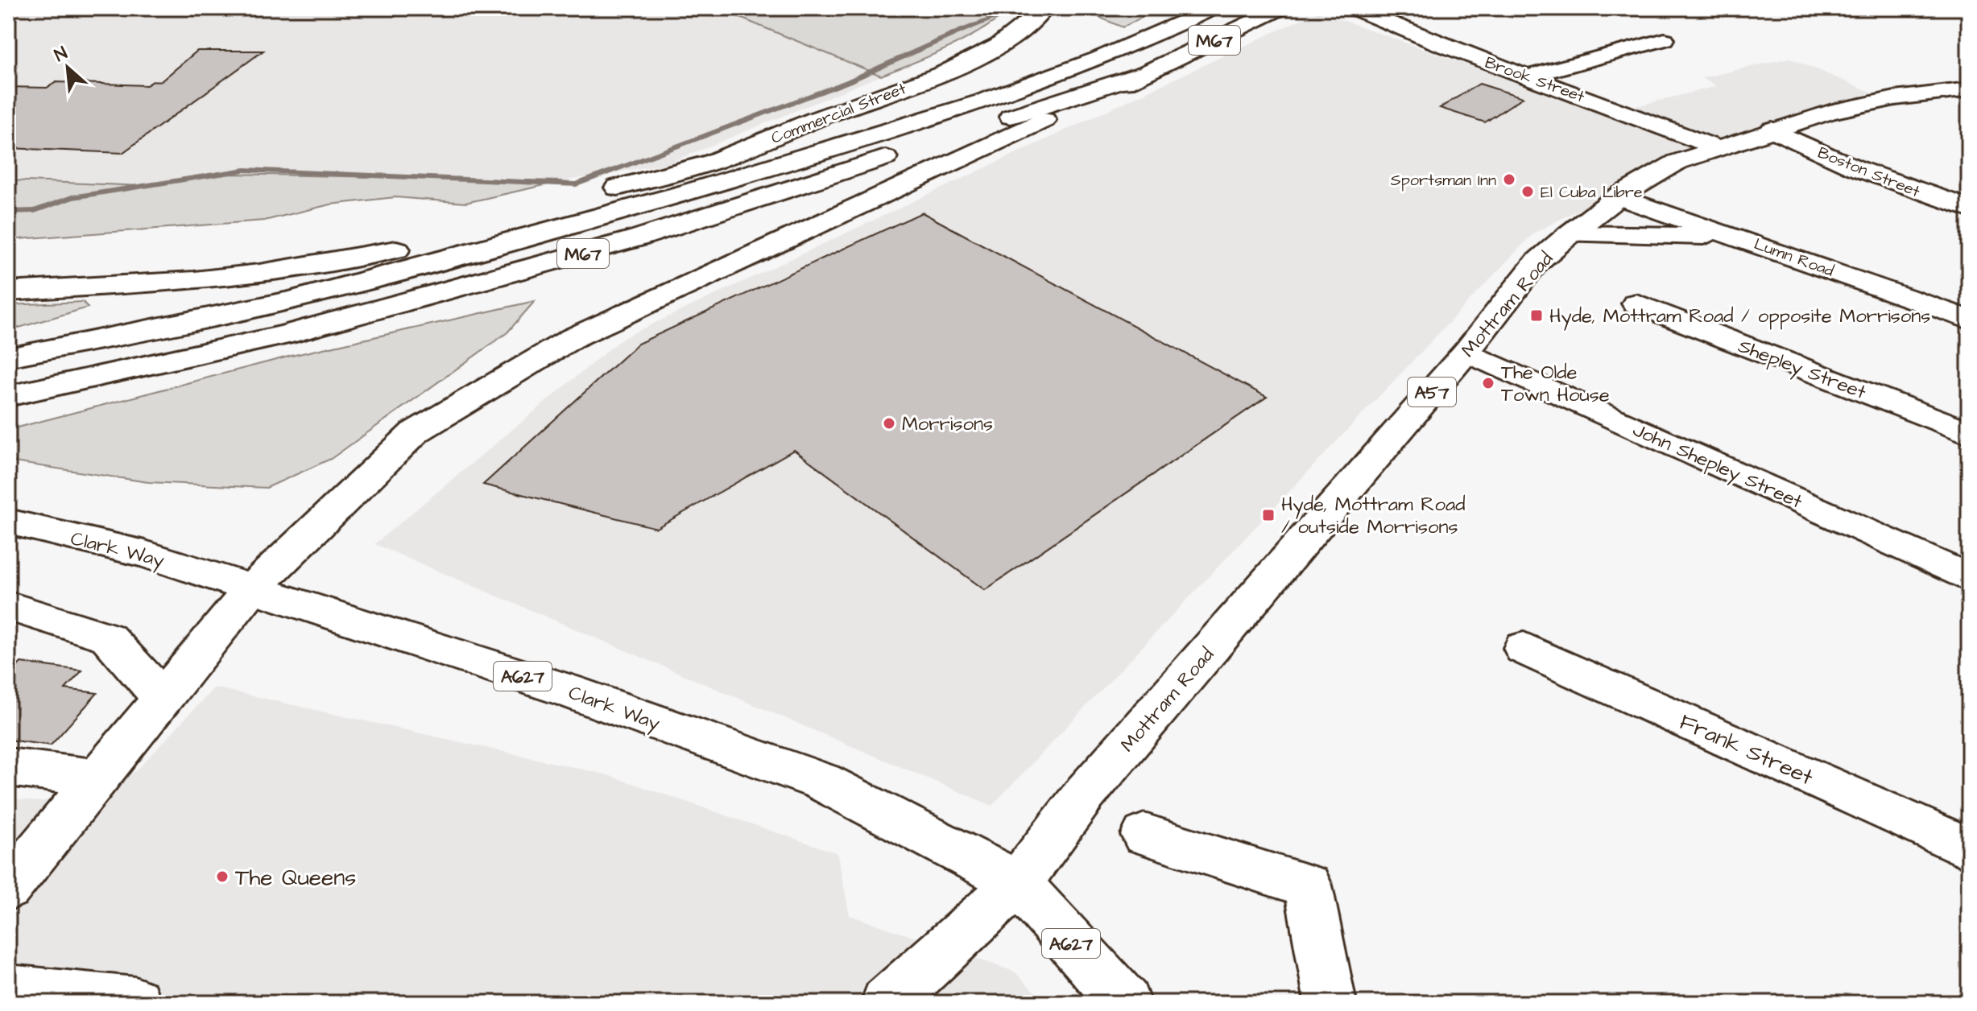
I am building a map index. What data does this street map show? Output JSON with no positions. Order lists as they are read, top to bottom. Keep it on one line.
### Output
{"streets":{"main road":["M67","Brook Street","Commercial Street","Boston Street","Lumn Road","Mottram Road","Shepley Street","A57","John Shepley Street","Clark Way","A627","Frank Street"]},"crossings":[["M67","Clark Way"],["Brook Street","Mottram Road"],["Boston Street","Mottram Road"],["Lumn Road","Mottram Road"],["Mottram Road","John Shepley Street"],["Mottram Road","Clark Way"],["Mottram Road","A627"],["Clark Way","A627"]],"places":{"other":["Sportsman Inn","El Cuba Libre","The Olde Town House","Morrisons","The Queens"],"transit":["Hyde, Mottram Road / opposite Morrisons","Hyde, Mottram Road / outside Morrisons"]},"north":"top left"}
